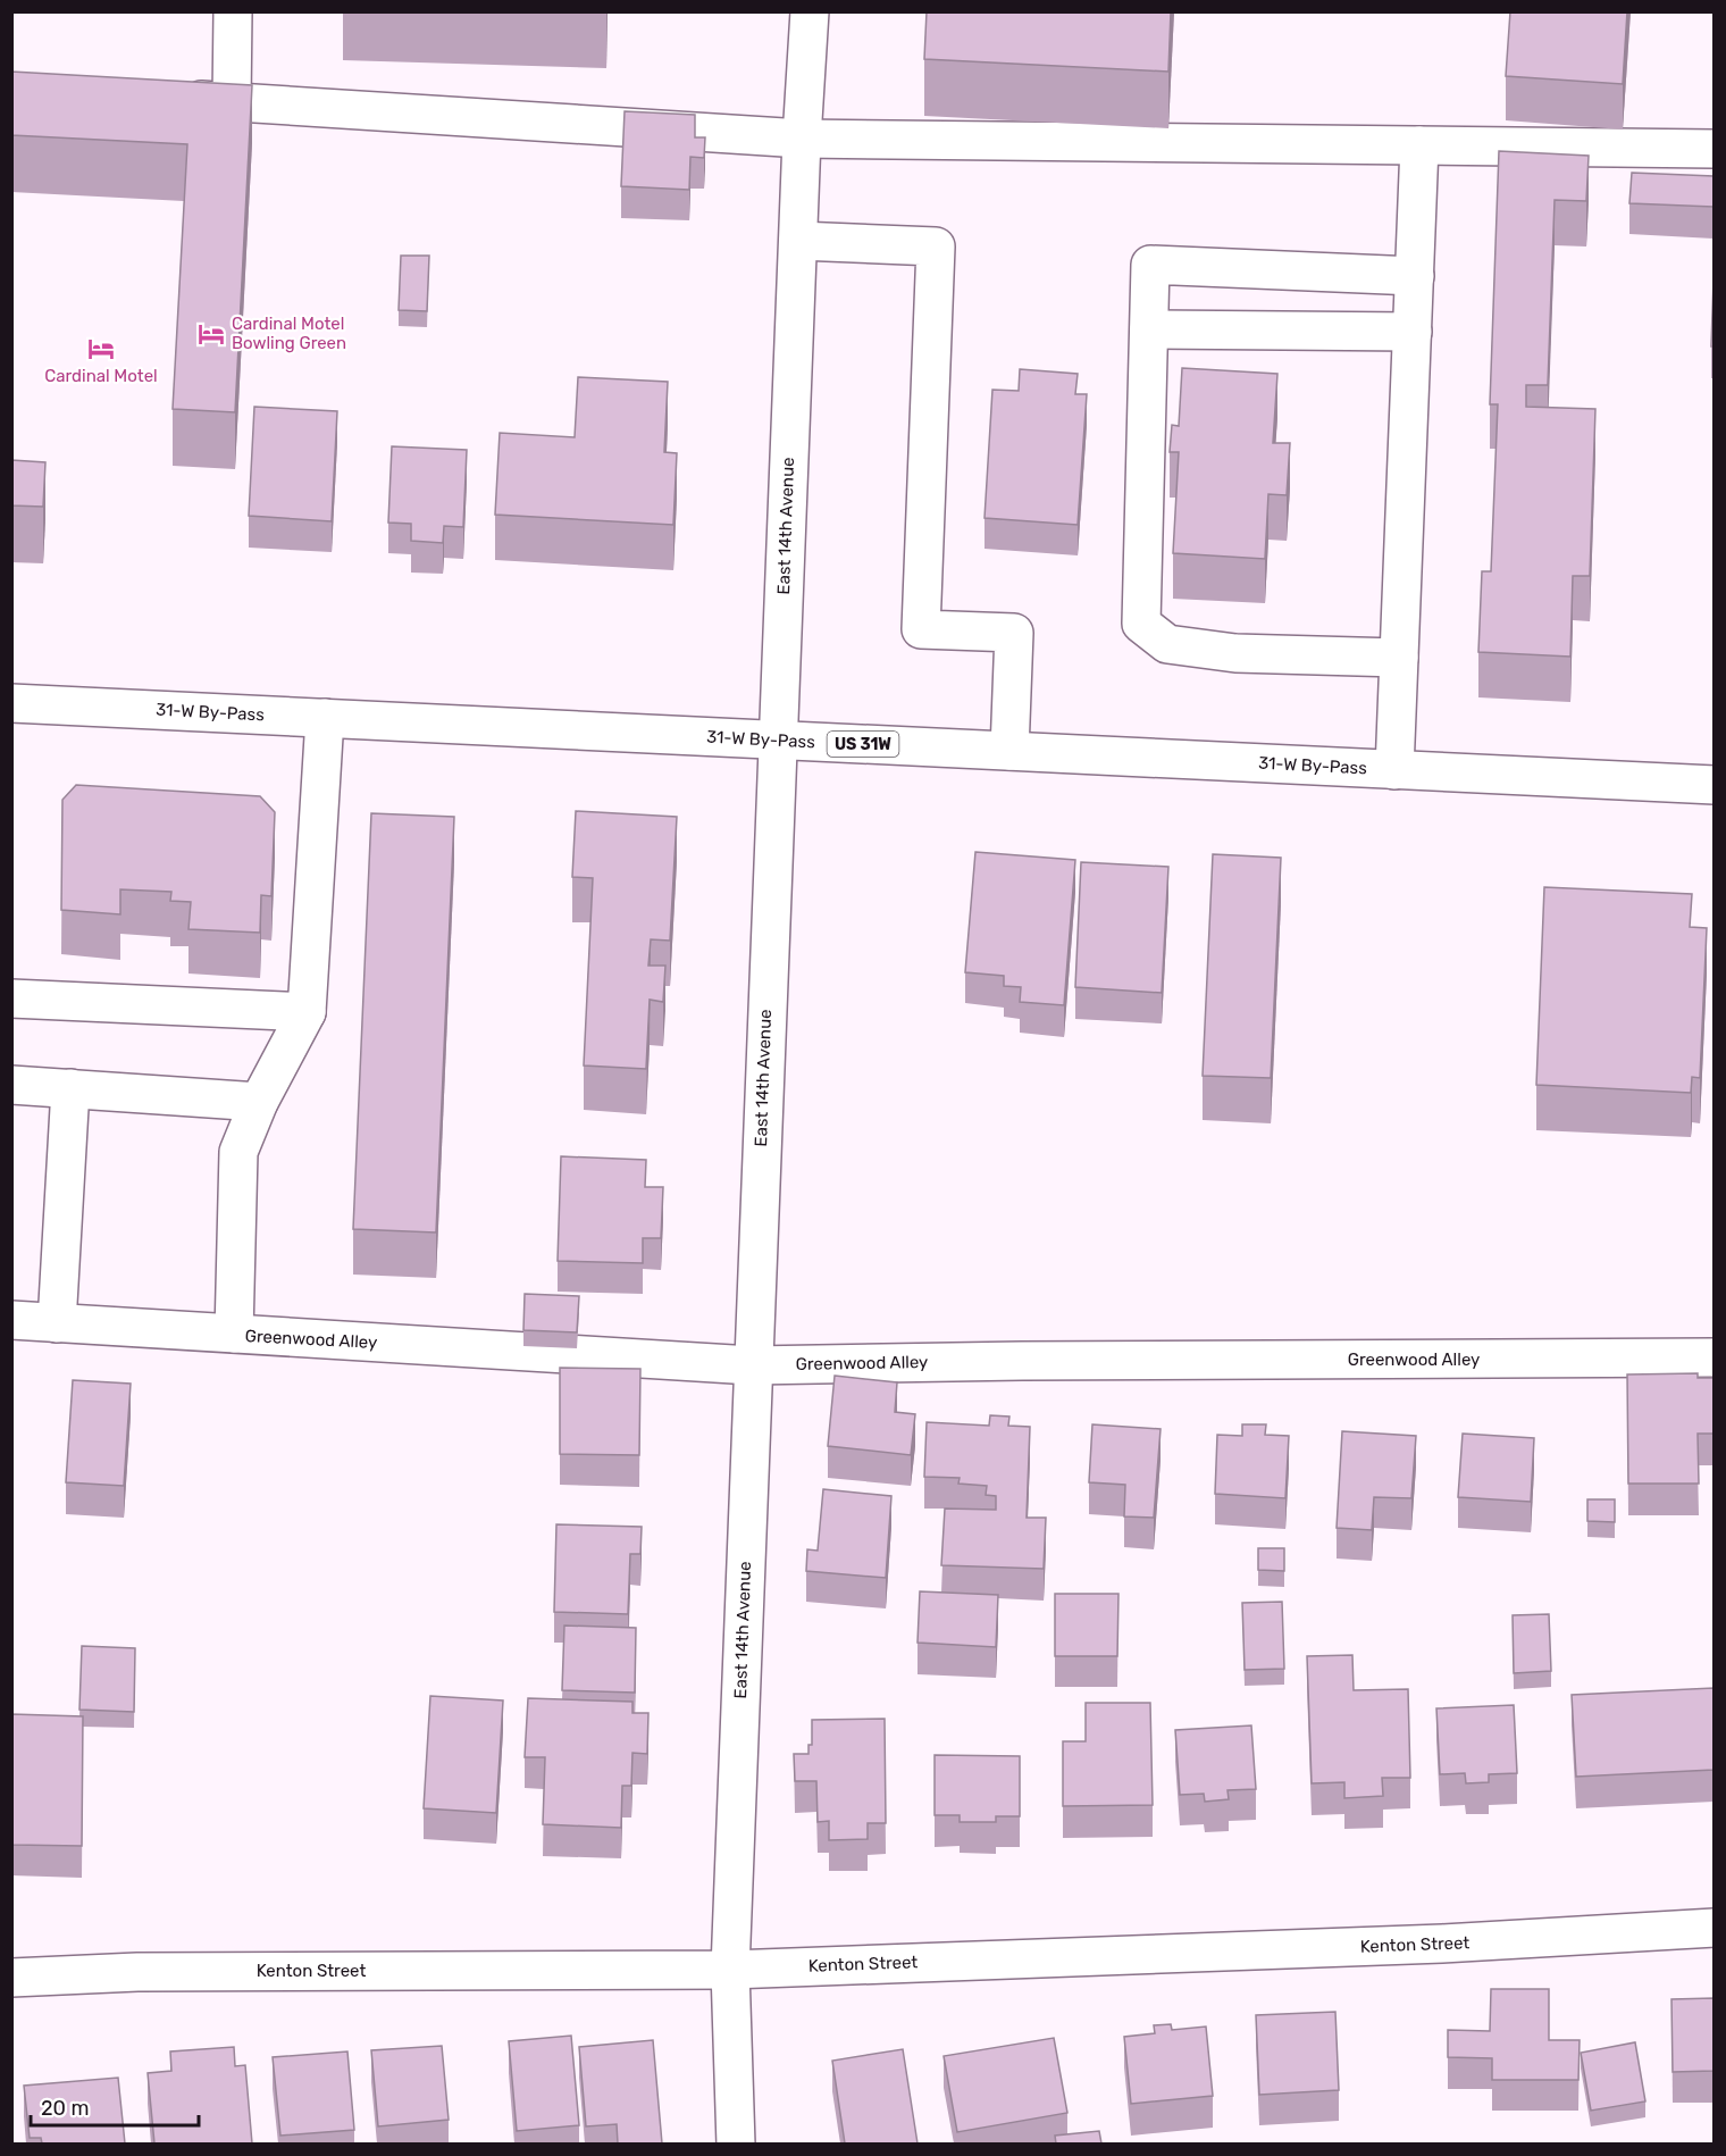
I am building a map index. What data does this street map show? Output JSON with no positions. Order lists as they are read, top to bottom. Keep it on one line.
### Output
{"streets":{"street":["East 14th Avenue","31-W By-Pass","US 31W","Greenwood Alley","Kenton Street"]},"crossings":[["East 14th Avenue","31-W By-Pass"],["East 14th Avenue","Greenwood Alley"],["East 14th Avenue","Kenton Street"]],"places":{"hotel":["Cardinal Motel Bowling Green","Cardinal Motel"]},"scale_bar":"20 m"}
